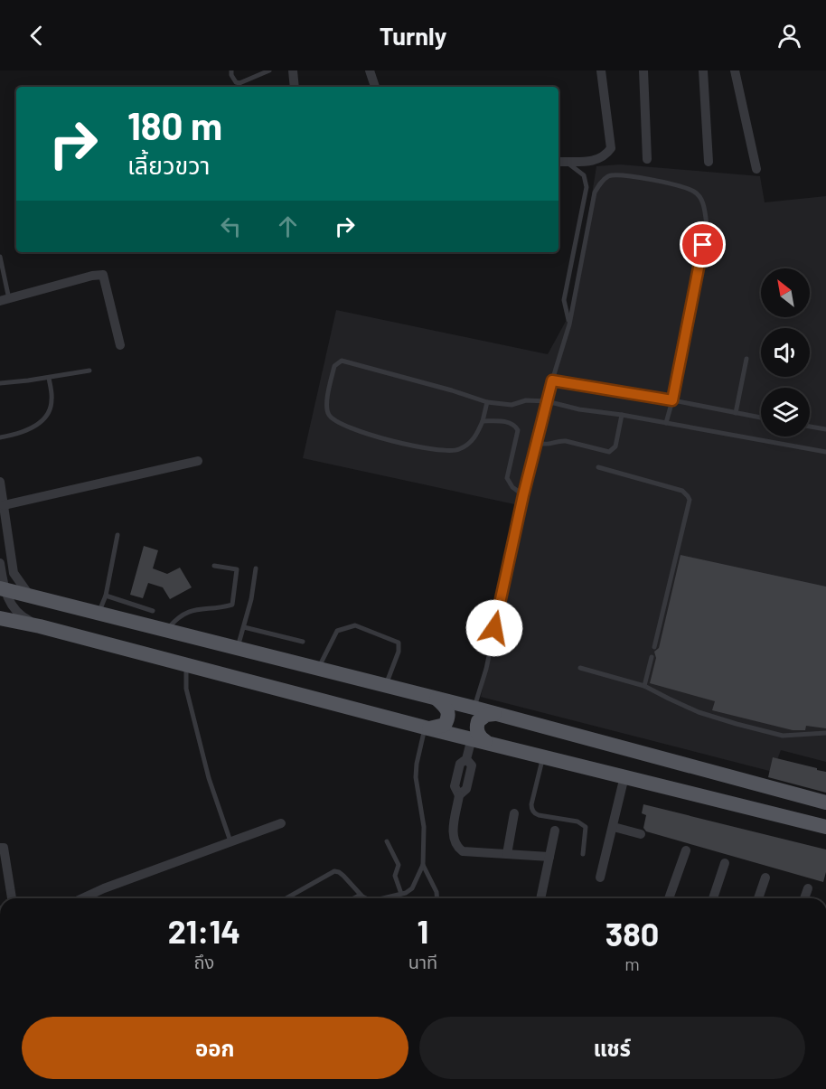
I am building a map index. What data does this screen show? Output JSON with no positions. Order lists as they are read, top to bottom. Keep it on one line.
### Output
{"north":"top left","page":{"header":"Turnly","turn":["180 m","เลี้ยวขวา"],"eta":["21:14","ถึง","1","นาที","380","m"],"buttons":["ออก","แชร์"]}}
